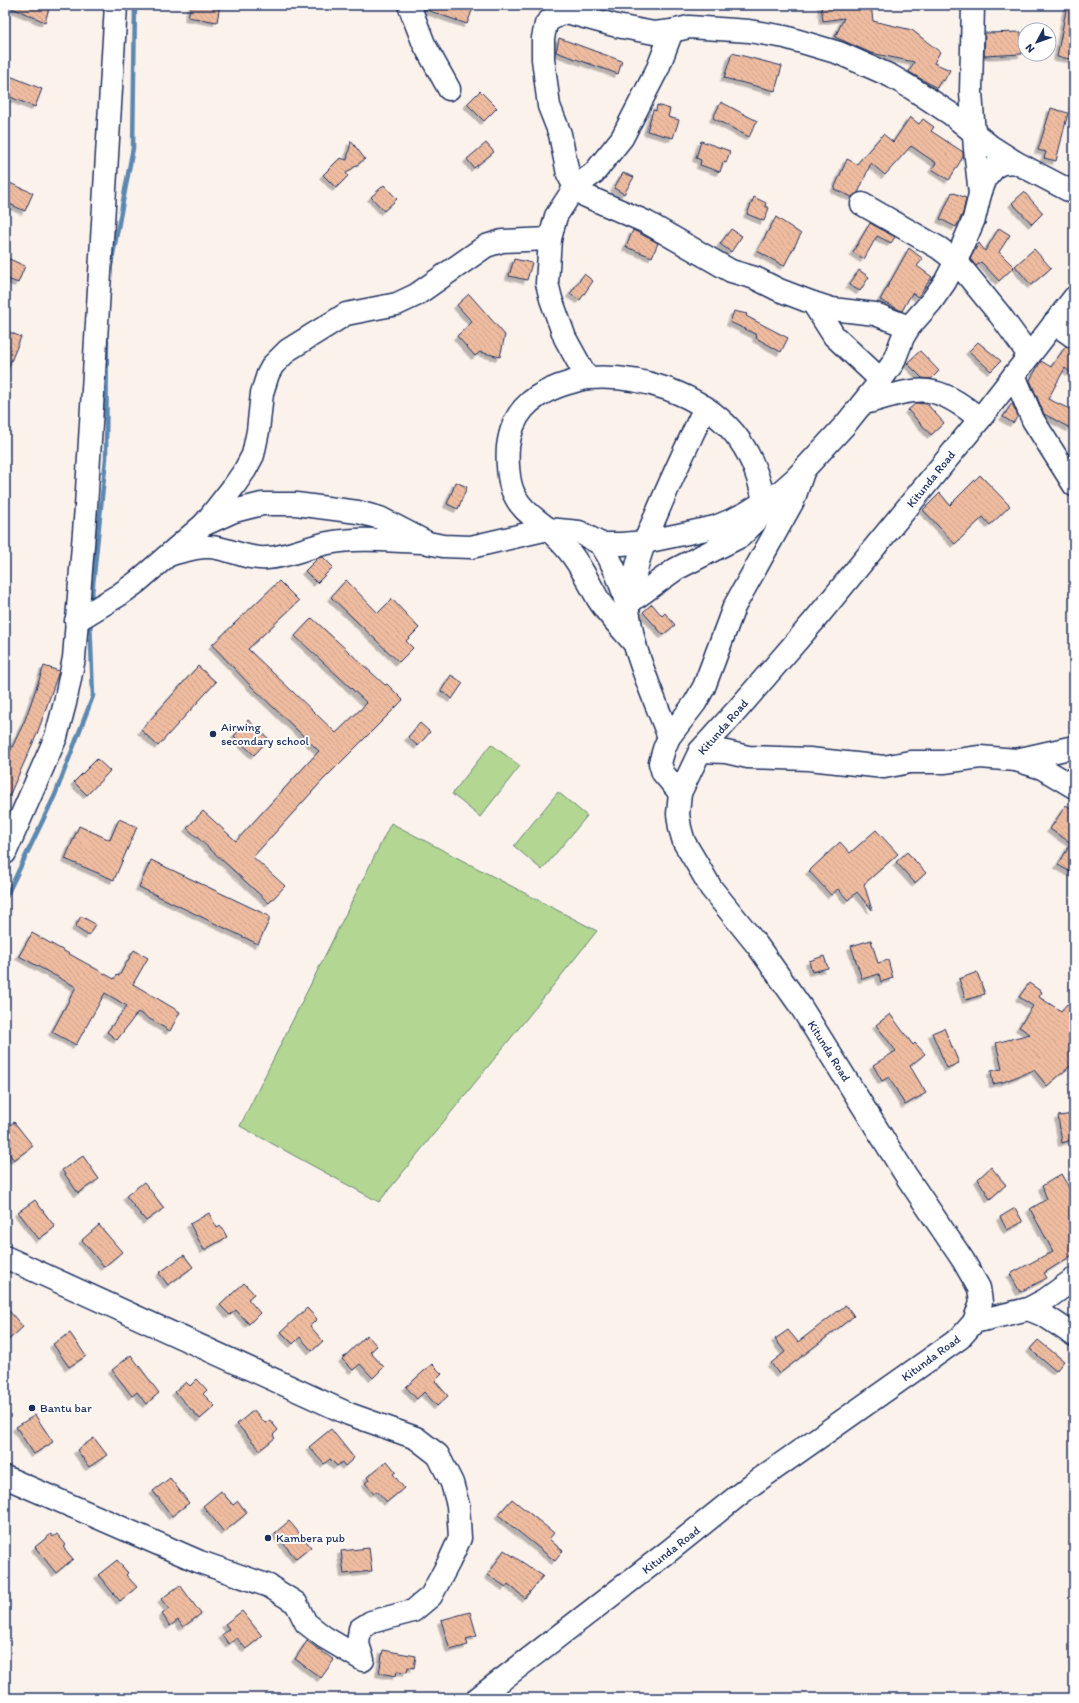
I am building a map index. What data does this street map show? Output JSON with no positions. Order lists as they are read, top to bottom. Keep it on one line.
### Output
{"streets":{"street":["Kitunda Road"]},"places":["Airwing secondary school","Bantu bar","Kambera pub"],"north":"bottom left"}
